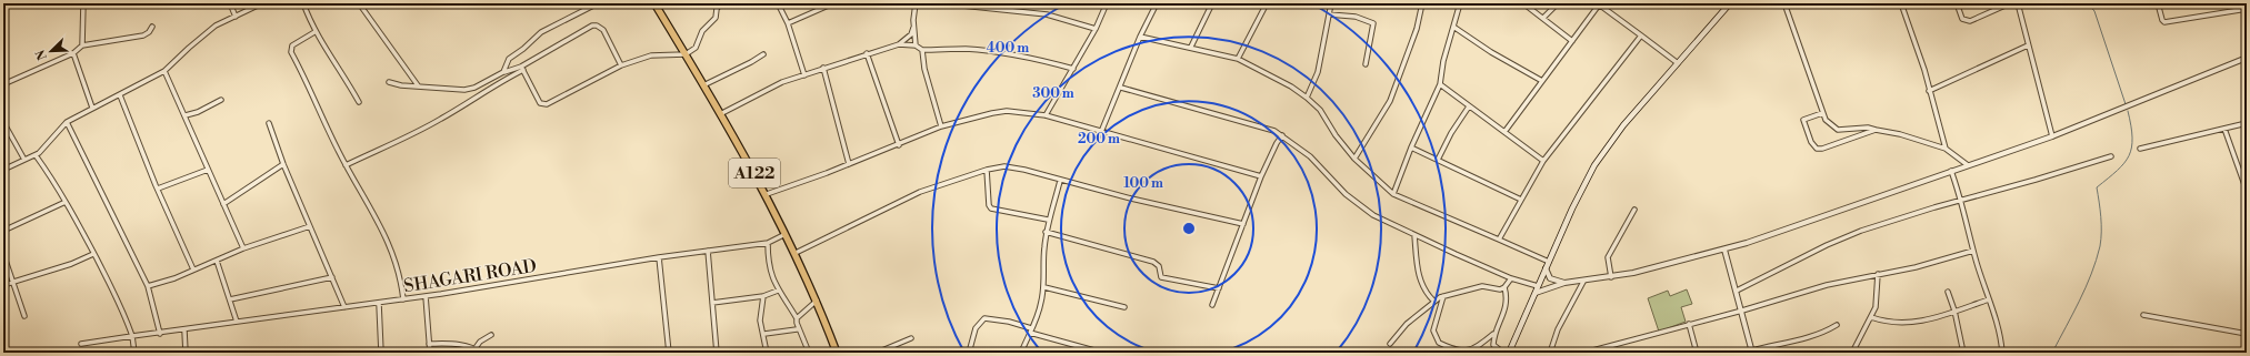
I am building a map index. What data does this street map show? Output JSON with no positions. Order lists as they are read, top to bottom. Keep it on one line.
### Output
{"streets":{"highway":["A122"],"street":["SHAGARI ROAD"]},"crossings":[["A122","SHAGARI ROAD"]],"north":"bottom left","rings":["400 m","300 m","200 m","100 m"]}
